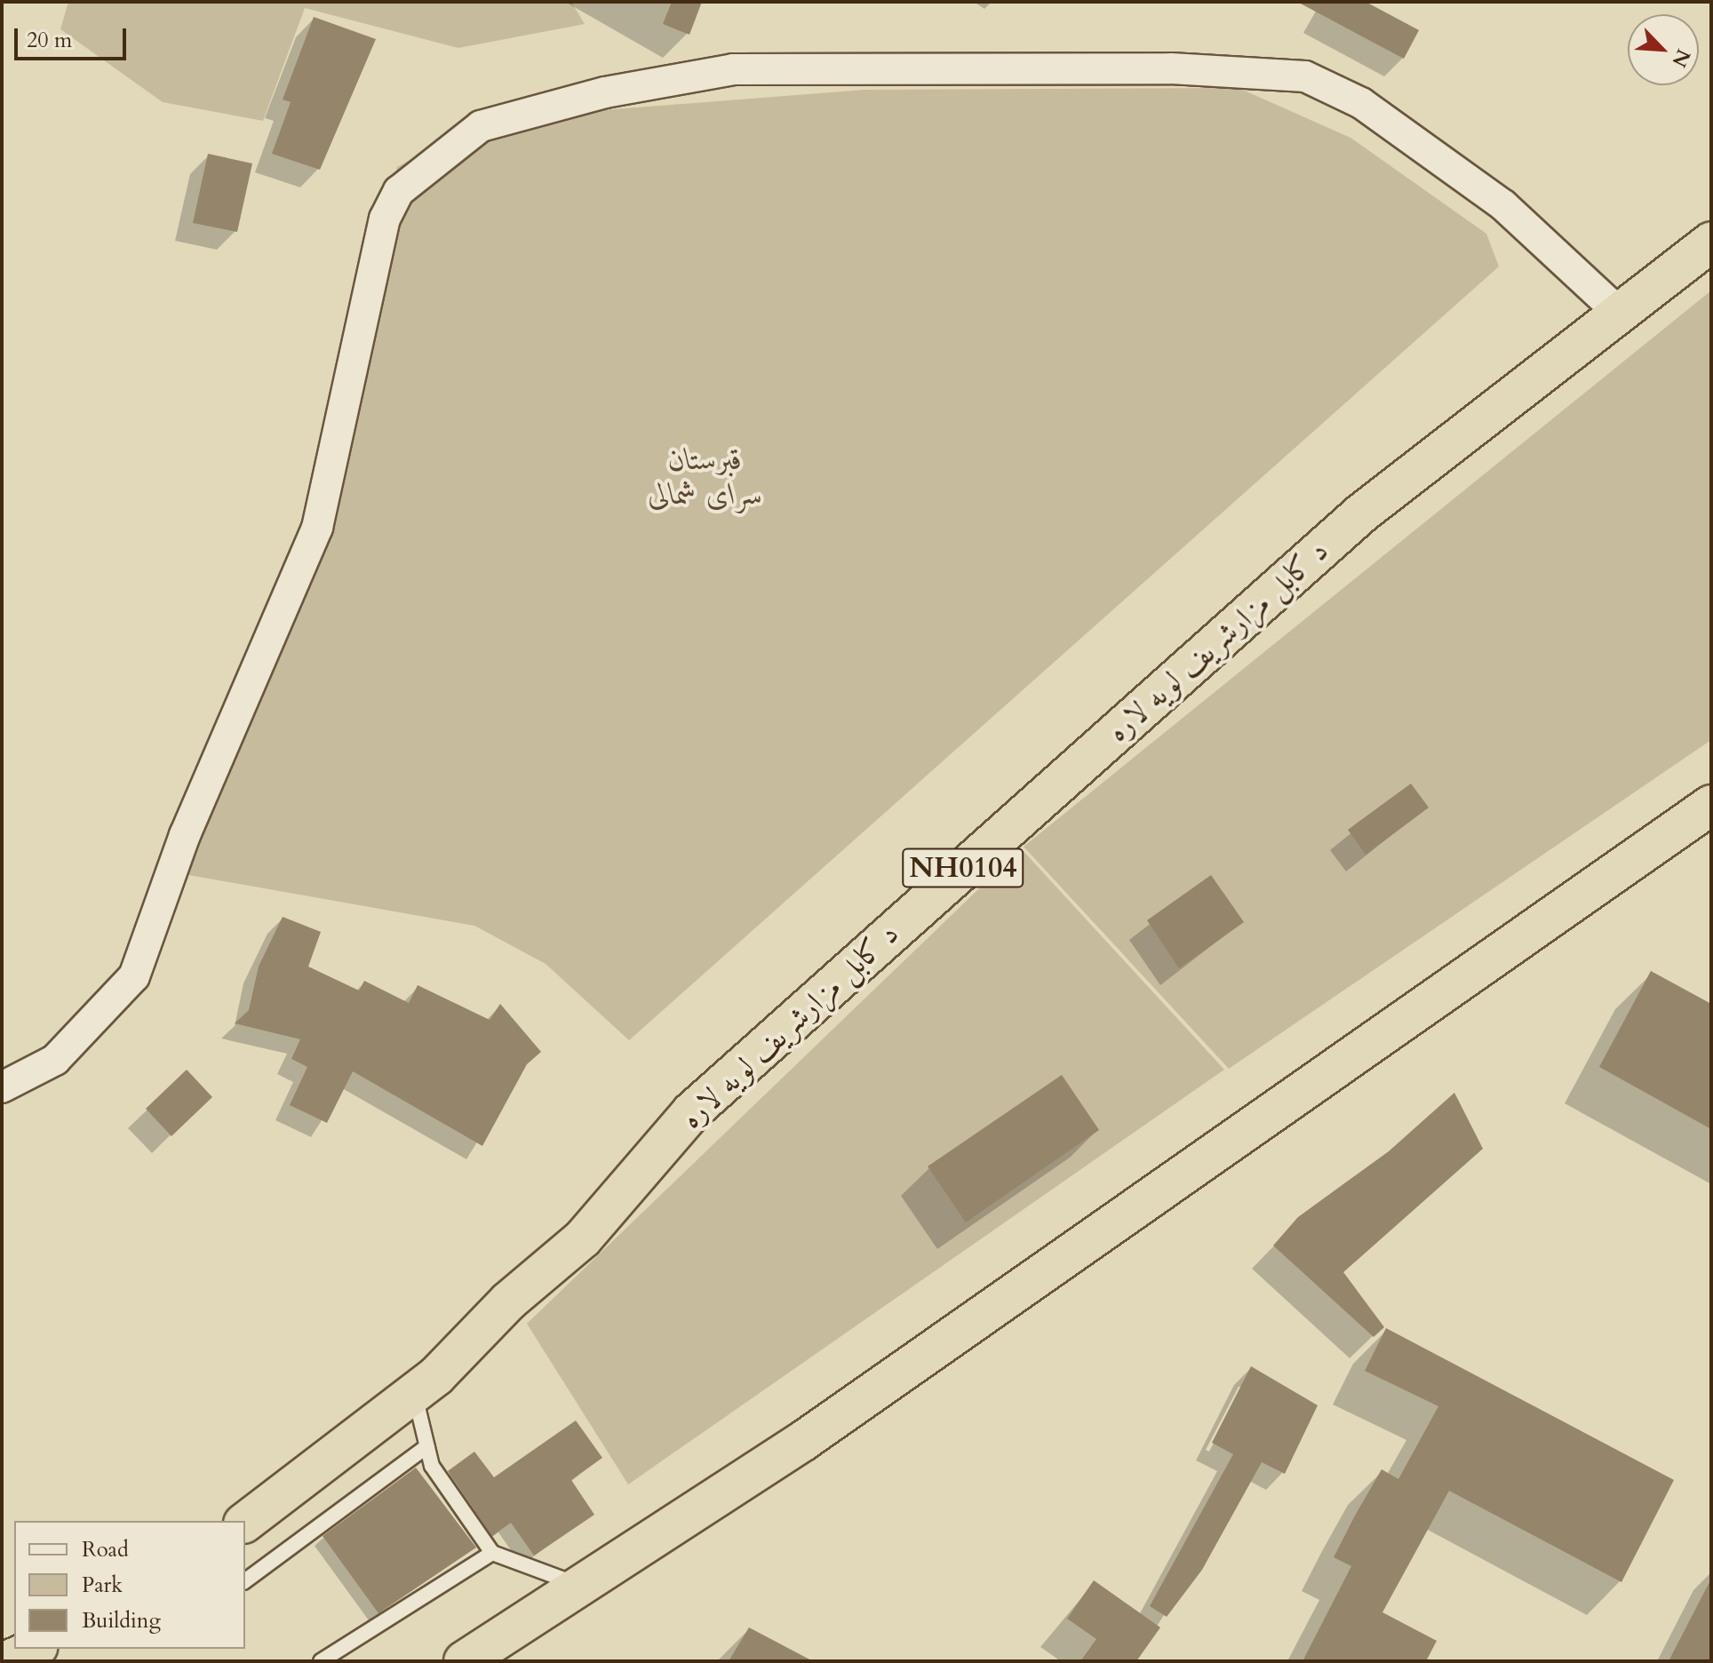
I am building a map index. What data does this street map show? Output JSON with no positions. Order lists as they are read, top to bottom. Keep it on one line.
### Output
{"streets":{"highway":["د کابل مزارشریف لویه لاره","NH0104"]},"parks":["قبرستان سرای شمالی"],"legend":["Road","Park","Building"],"scale_bar":"20 m","north":"bottom right"}
